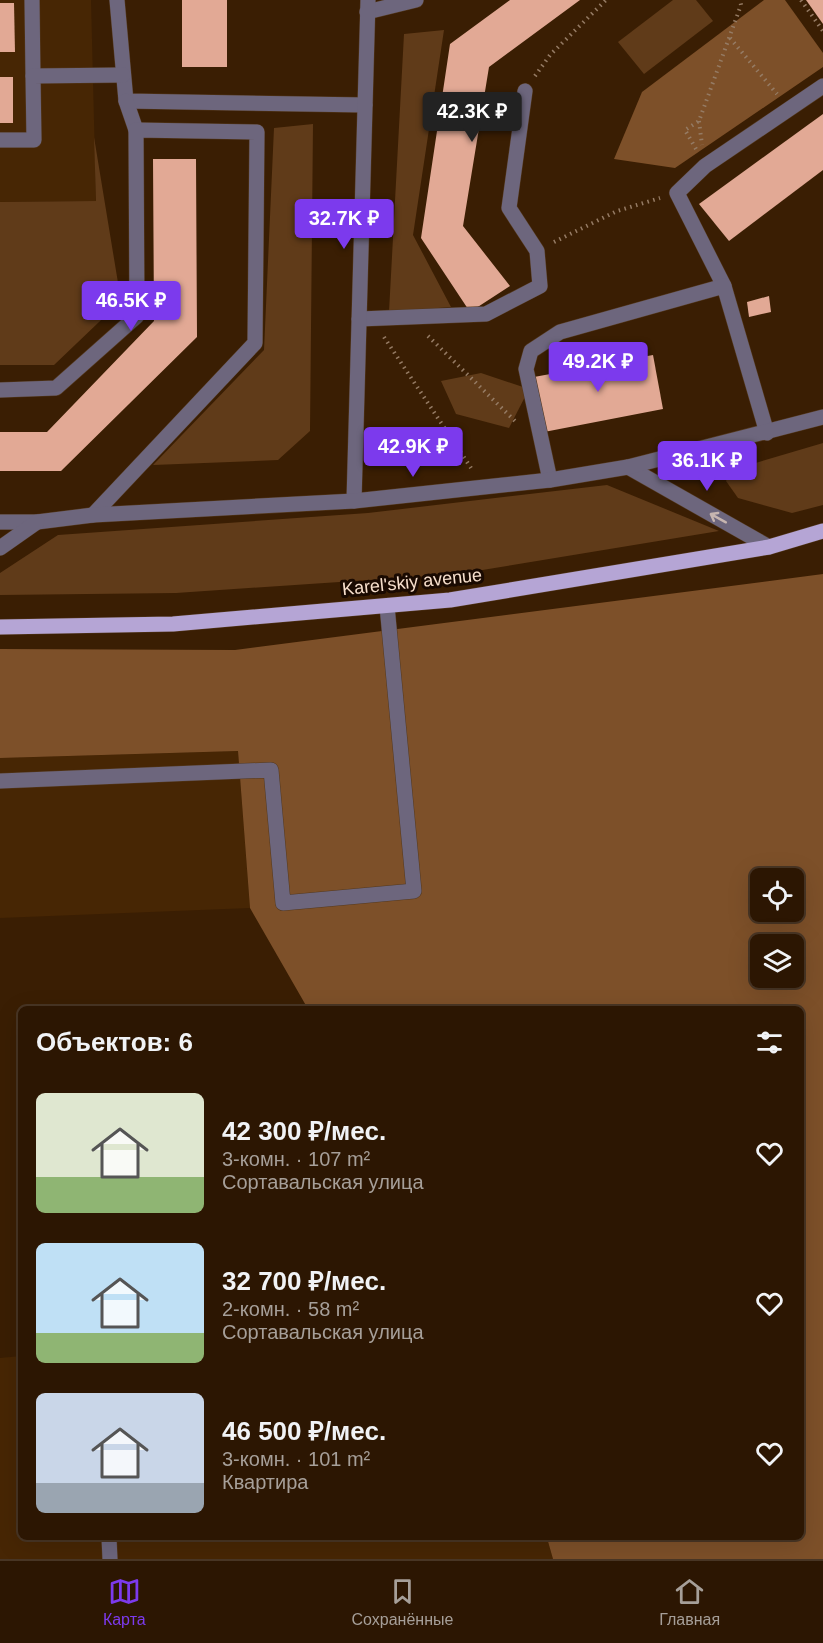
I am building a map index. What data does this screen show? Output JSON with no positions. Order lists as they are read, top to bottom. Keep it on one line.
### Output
{"streets":{"main road":["Karel'skiy avenue"]},"page":{"price":["42.3K ₽","32.7K ₽","46.5K ₽","49.2K ₽","42.9K ₽","36.1K ₽"],"heading":"Объектов: 6","list":[{"name":"42 300 ₽/мес.","note":"3-комн. · 107 m² · Сортавальская улица"},{"name":"32 700 ₽/мес.","note":"2-комн. · 58 m² · Сортавальская улица"},{"name":"46 500 ₽/мес.","note":"3-комн. · 101 m² · Квартира"}],"tabs":["Карта","Сохранённые","Главная"]}}
